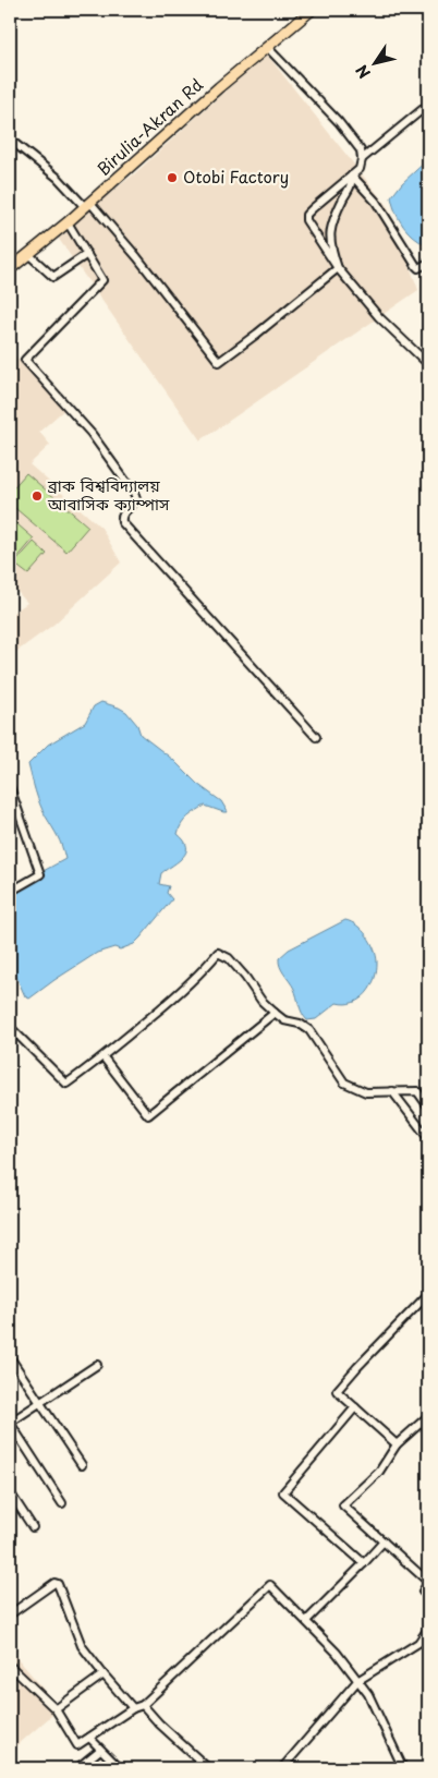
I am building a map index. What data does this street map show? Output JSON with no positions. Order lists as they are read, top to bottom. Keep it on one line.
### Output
{"streets":{"highway":["Birulia-Akran Rd"]},"places":["Otobi Factory","ব্রাক বিশ্ববিদ্যালয় আবাসিক ক্যাম্পাস"],"north":"bottom left"}
